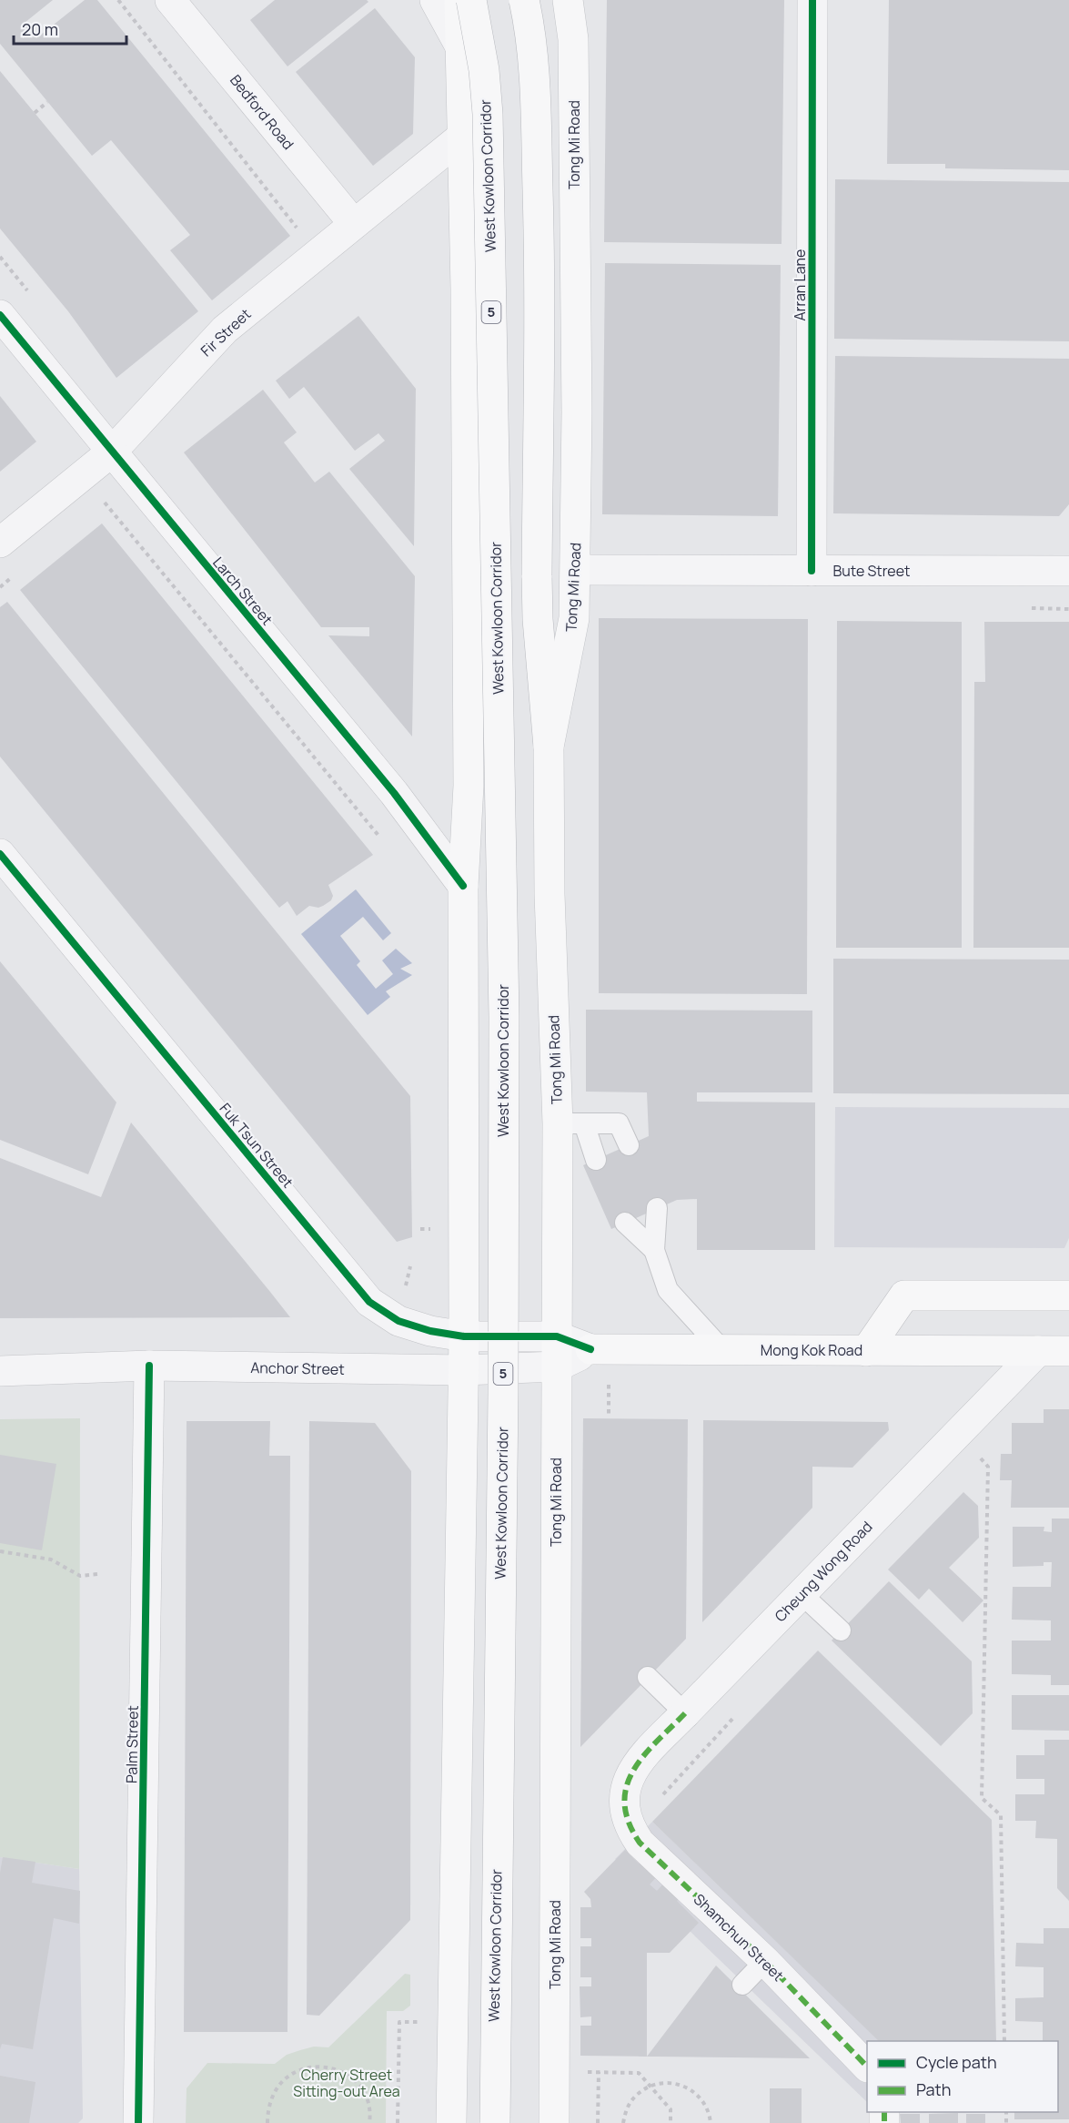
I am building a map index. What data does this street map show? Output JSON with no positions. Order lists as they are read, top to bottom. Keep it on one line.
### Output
{"streets":{"main road":["Tong Mi Road","West Kowloon Corridor","5","Mong Kok Road"],"street":["Bedford Road","Arran Lane","Fir Street","Bute Street","Larch Street","Fuk Tsun Street","Anchor Street","Cheung Wong Road","Palm Street","Shamchun Street"]},"crossings":[["Bedford Road","Fir Street"],["Tong Mi Road","Bute Street"],["Tong Mi Road","Fuk Tsun Street"],["Tong Mi Road","Mong Kok Road"],["Tong Mi Road","Anchor Street"],["Arran Lane","Bute Street"],["Fir Street","Larch Street"],["Fuk Tsun Street","Mong Kok Road"],["Mong Kok Road","Anchor Street"],["Mong Kok Road","Cheung Wong Road"],["Anchor Street","Palm Street"],["Cheung Wong Road","Shamchun Street"]],"parks":["Cherry Street Sitting-out Area"],"legend":["Cycle path","Path"],"scale_bar":"20 m"}
